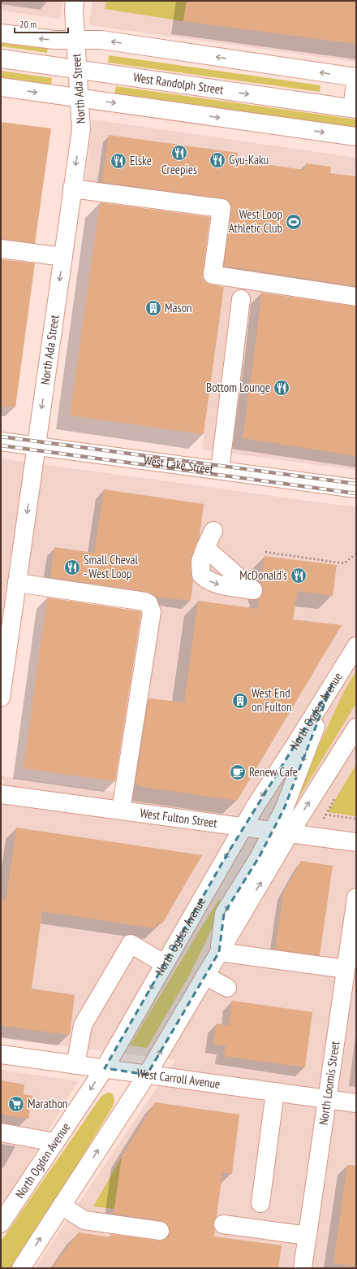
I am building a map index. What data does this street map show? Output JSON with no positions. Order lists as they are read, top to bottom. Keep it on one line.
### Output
{"streets":{"street":["West Randolph Street","North Ada Street","West Lake Street","North Ogden Avenue","West Fulton Street","West Carroll Avenue","North Loomis Street"]},"crossings":[["West Randolph Street","North Ada Street"],["North Ada Street","West Lake Street"],["North Ogden Avenue","West Fulton Street"],["North Ogden Avenue","West Carroll Avenue"],["West Carroll Avenue","North Loomis Street"]],"one_way":["North Ada Street"],"places":{"restaurant":["Creepies","Gyu-Kaku","Elske","Bottom Lounge","Small Cheval - West Loop","McDonald's"],"sports":["West Loop Athletic Club"],"building":["Mason","West End on Fulton"],"cafe":["Renew Cafe"],"supermarket":["Marathon"]},"scale_bar":"20 m"}
